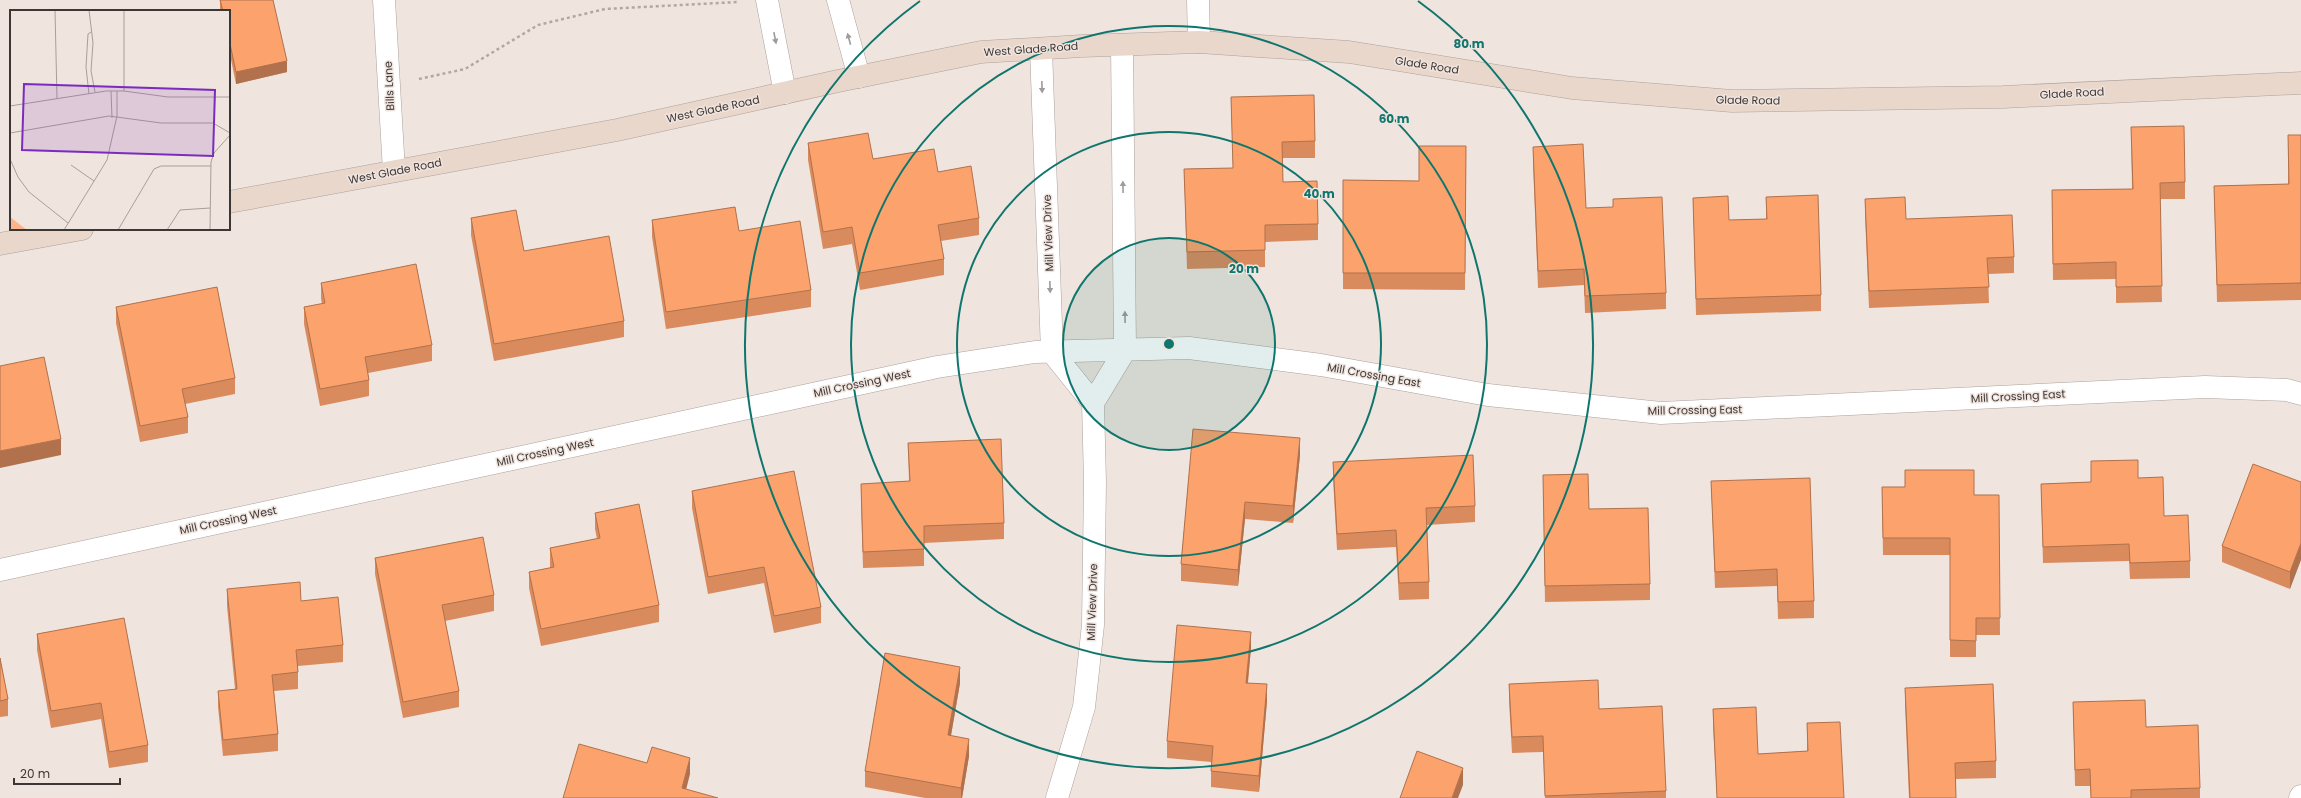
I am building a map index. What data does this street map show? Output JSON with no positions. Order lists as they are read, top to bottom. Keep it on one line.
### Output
{"streets":{"main road":["West Glade Road","Glade Road"],"street":["Bills Lane","Mill View Drive","Mill Crossing East","Mill Crossing West"]},"crossings":[["West Glade Road","Glade Road"],["West Glade Road","Bills Lane"],["West Glade Road","Mill View Drive"],["Mill View Drive","Mill Crossing West"],["Mill Crossing East","Mill Crossing West"]],"scale_bar":"20 m","rings":["80 m","60 m","40 m","20 m"]}
